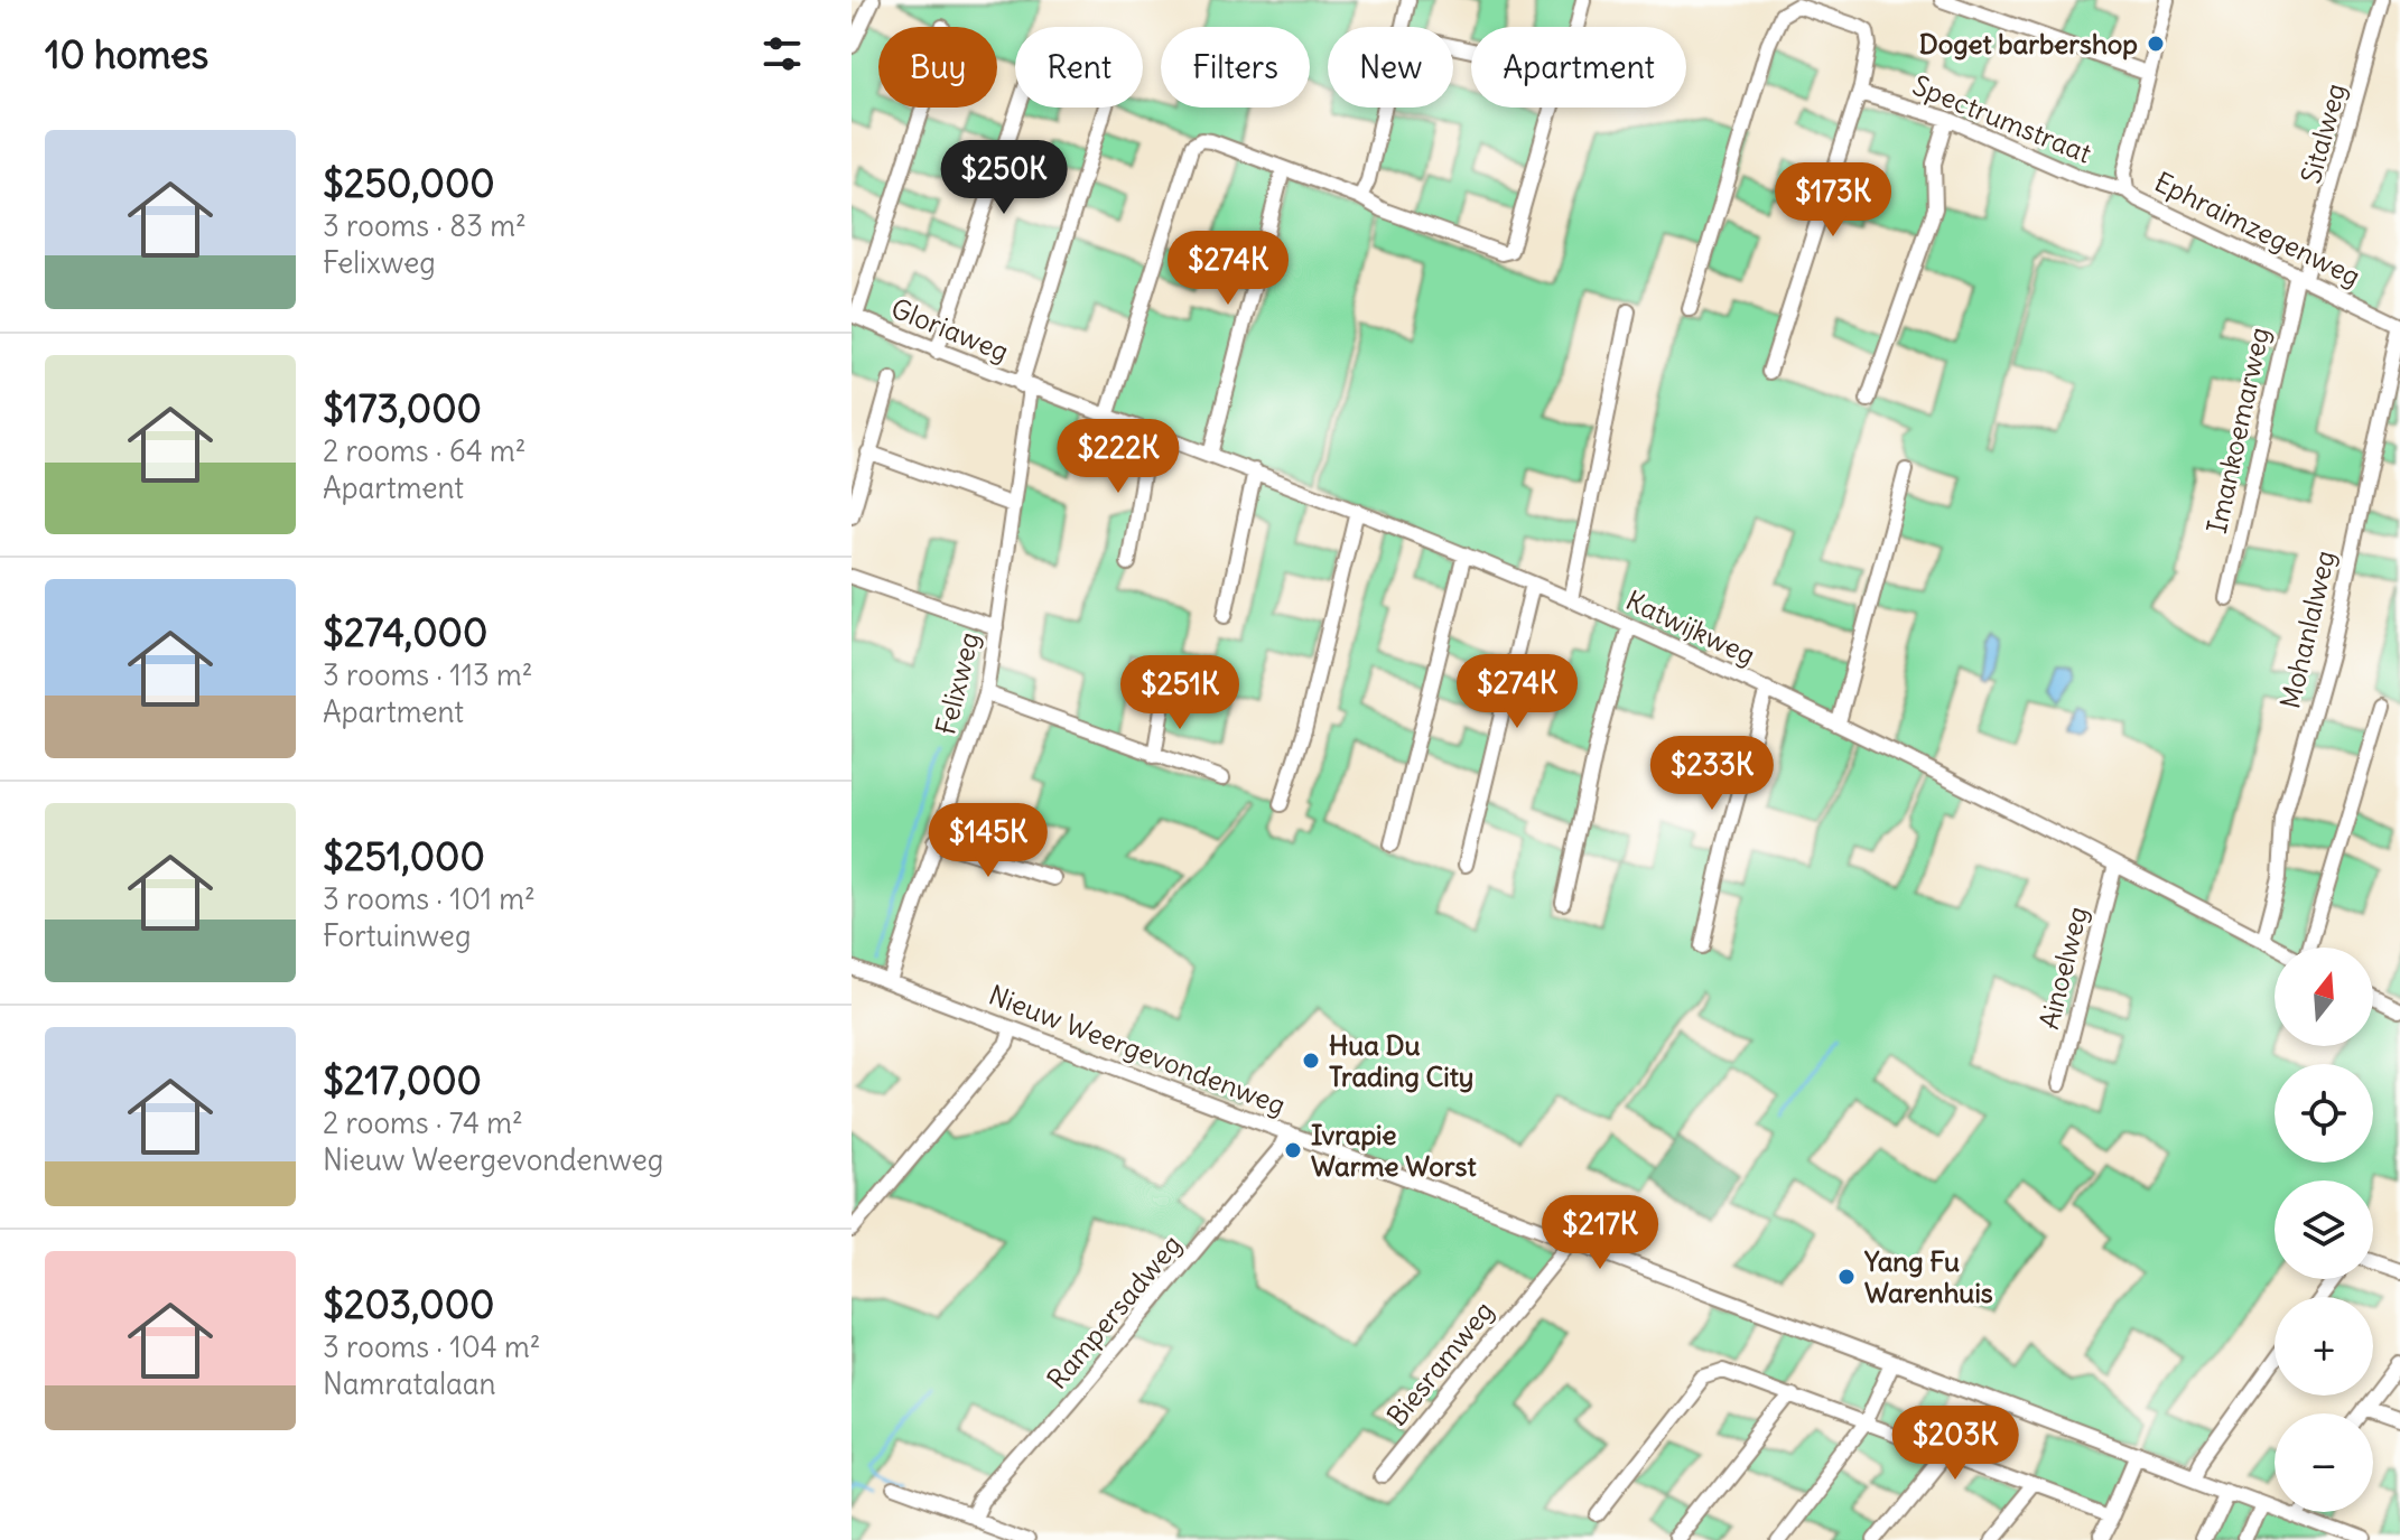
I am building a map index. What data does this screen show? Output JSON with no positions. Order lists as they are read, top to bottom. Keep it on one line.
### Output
{"streets":{"street":["Spectrumstraat","Sitalweg","Ephraimzegenweg","Gloriaweg","Imankoemarweg","Katwijkweg","Mohanlalweg","Felixweg","Ainoelweg","Nieuw Weergevondenweg","Rampersadweg","Biesramweg"]},"crossings":[["Spectrumstraat","Ephraimzegenweg"],["Sitalweg","Ephraimzegenweg"],["Sitalweg","Imankoemarweg"],["Ephraimzegenweg","Imankoemarweg"],["Ephraimzegenweg","Mohanlalweg"],["Gloriaweg","Katwijkweg"],["Gloriaweg","Felixweg"],["Katwijkweg","Mohanlalweg"],["Katwijkweg","Felixweg"],["Katwijkweg","Ainoelweg"],["Felixweg","Nieuw Weergevondenweg"],["Nieuw Weergevondenweg","Rampersadweg"],["Nieuw Weergevondenweg","Biesramweg"]],"places":["Doget barbershop","Hua Du Trading City","Ivrapie Warme Worst","Yang Fu Warenhuis"],"north":"top","page":{"heading":"10 homes","chip":["Buy","Rent","Filters","New","Apartment"],"list":[{"name":"$250,000","note":"3 rooms · 83 m² · Felixweg"},{"name":"$173,000","note":"2 rooms · 64 m² · Apartment"},{"name":"$274,000","note":"3 rooms · 113 m² · Apartment"},{"name":"$251,000","note":"3 rooms · 101 m² · Fortuinweg"},{"name":"$217,000","note":"2 rooms · 74 m² · Nieuw Weergevondenweg"},{"name":"$203,000","note":"3 rooms · 104 m² · Namratalaan"}],"price":["$250K","$173K","$274K","$222K","$274K","$251K","$233K","$145K","$217K","$203K"],"map_buttons":["+","−"]}}
